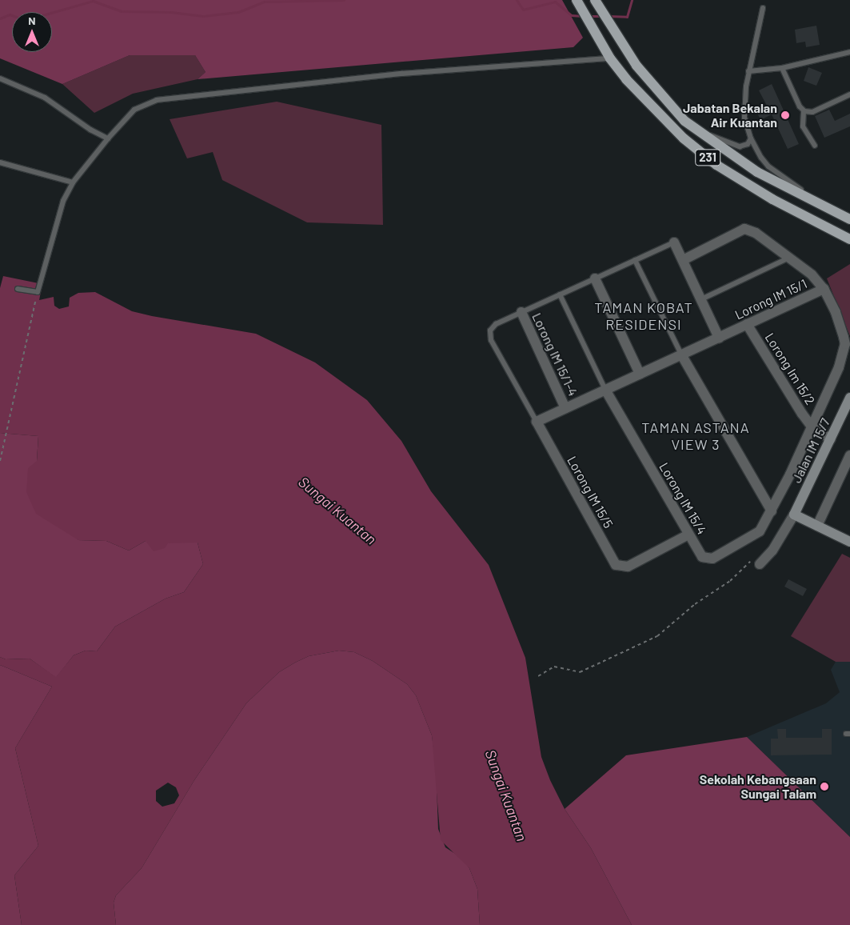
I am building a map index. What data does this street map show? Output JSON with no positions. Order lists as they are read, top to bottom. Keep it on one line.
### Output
{"streets":{"main road":["231"],"street":["Lorong IM 15/1","Lorong IM 15/1-4","Lorong Im 15/2","Jalan IM 15/7","Lorong IM 15/5","Lorong IM 15/4"]},"crossings":[["Lorong IM 15/1","Lorong IM 15/1-4"],["Lorong IM 15/1","Lorong Im 15/2"],["Lorong IM 15/1","Lorong IM 15/5"],["Lorong IM 15/1","Lorong IM 15/4"],["Lorong IM 15/5","Lorong IM 15/4"]],"districts":["TAMAN KOBAT RESIDENSI","TAMAN ASTANA VIEW 3"],"water":["Sungai Kuantan"],"places":["Jabatan Bekalan Air Kuantan","Sekolah Kebangsaan Sungai Talam"],"north":"top"}
